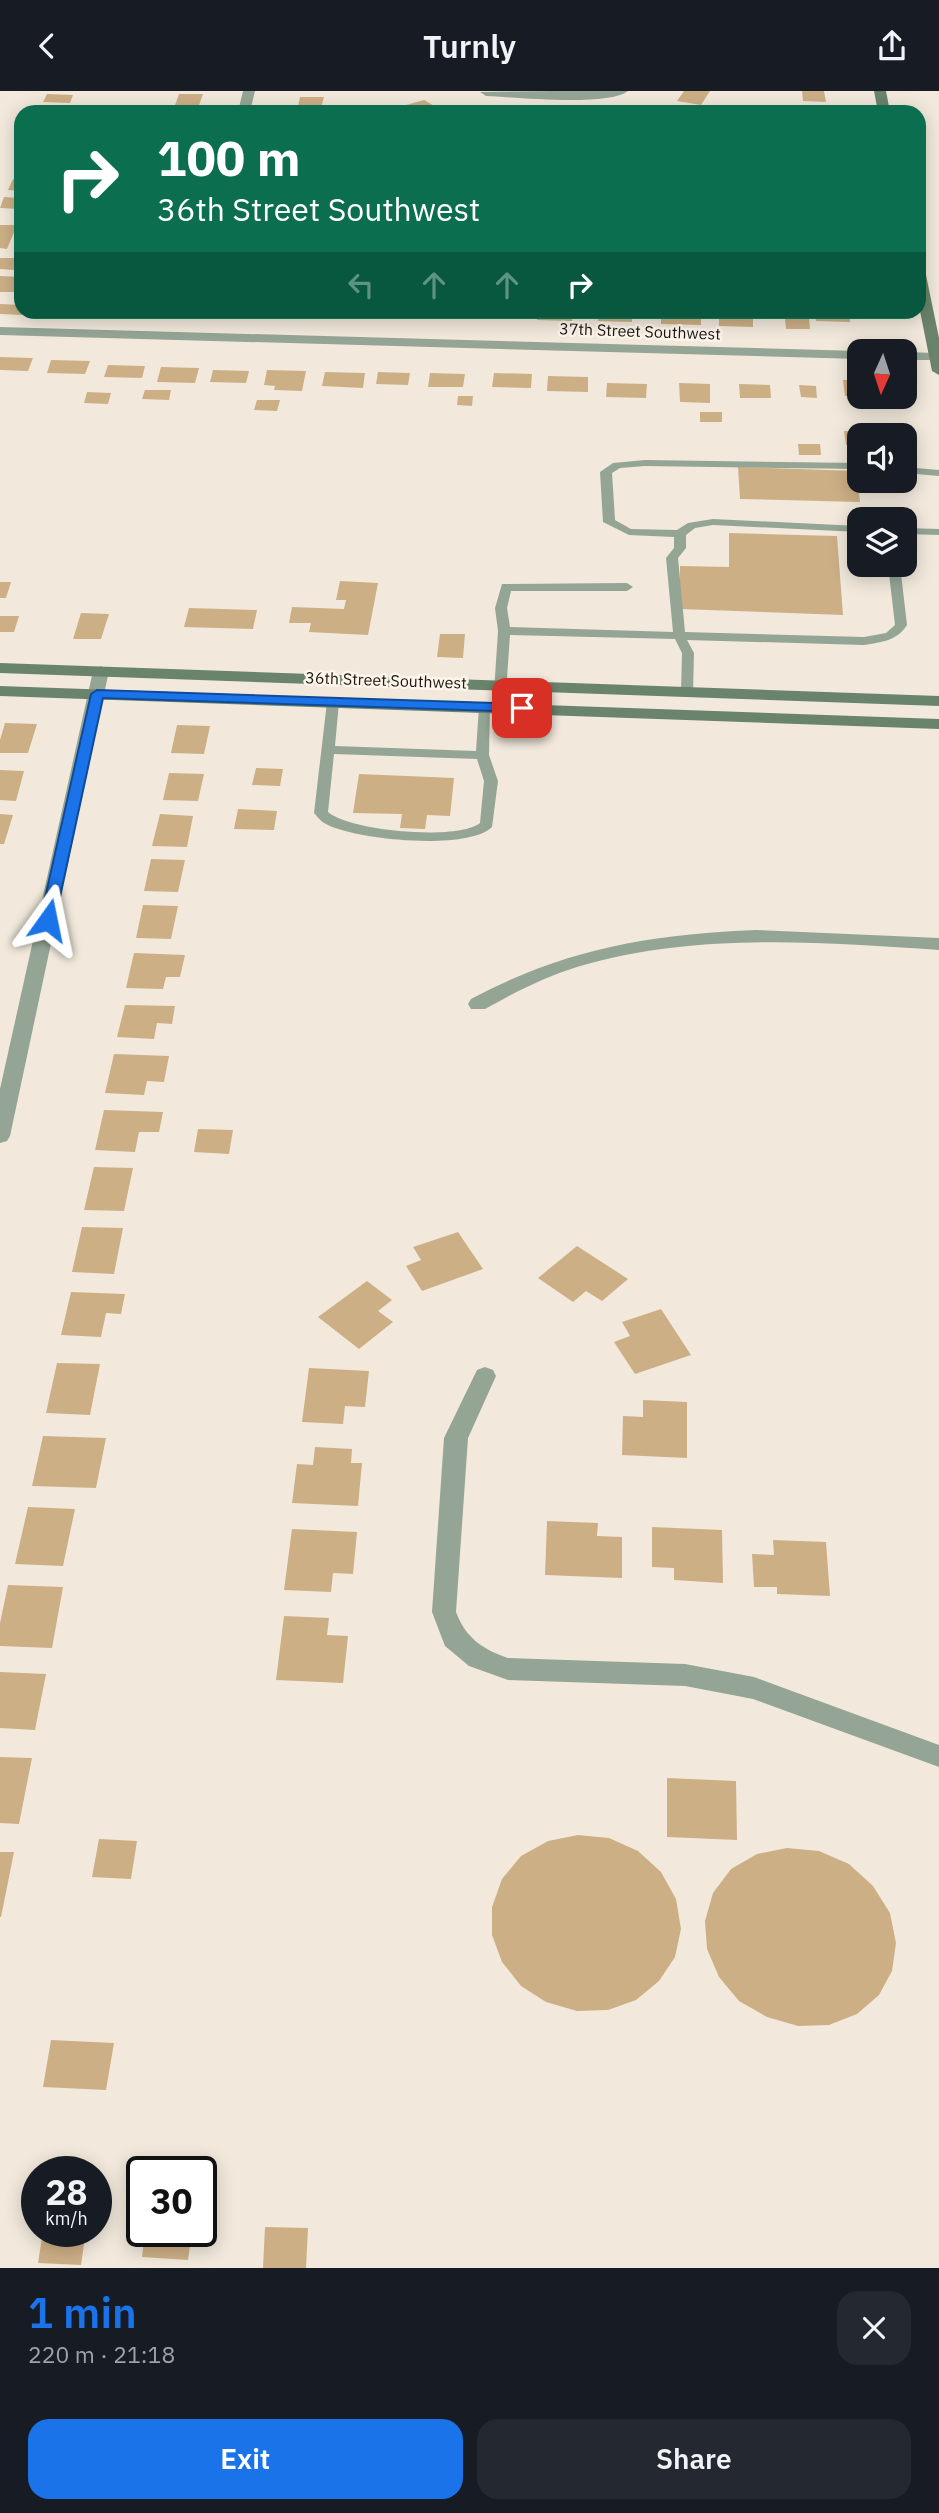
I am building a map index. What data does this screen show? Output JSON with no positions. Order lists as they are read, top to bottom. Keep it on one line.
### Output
{"streets":{"street":["37th Street Southwest","36th Street Southwest"]},"north":"bottom","page":{"header":"Turnly","turn":["100 m","36th Street Southwest"],"speed":"28 km/h","limit":"30","heading":["1 min","220 m · 21:18"],"buttons":["Exit","Share"]}}
